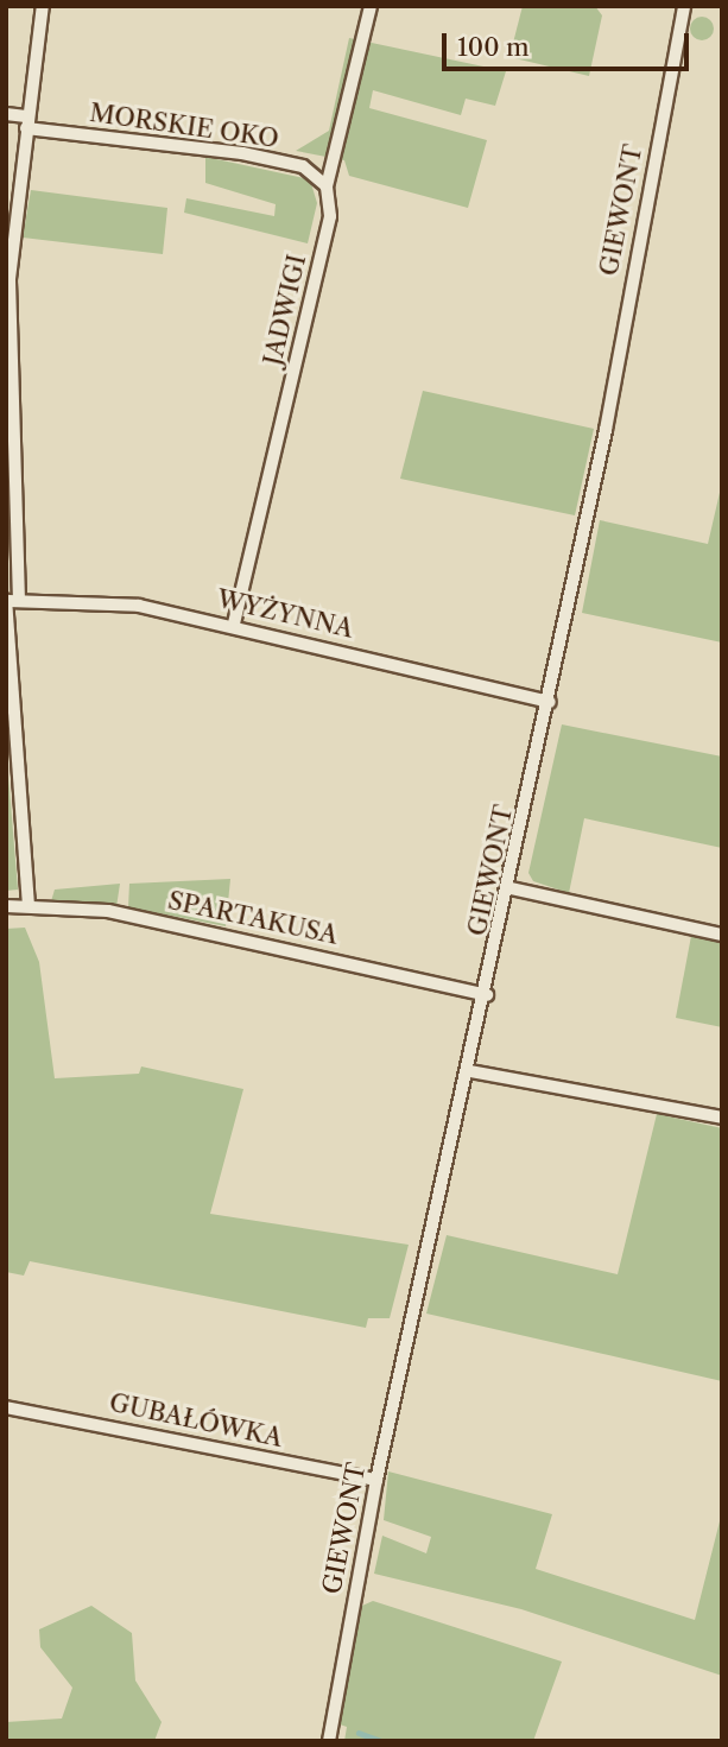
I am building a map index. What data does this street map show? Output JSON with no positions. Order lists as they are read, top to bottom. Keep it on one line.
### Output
{"streets":{"street":["MORSKIE OKO","GIEWONT","JADWIGI","WYŻYNNA","SPARTAKUSA","GUBAŁÓWKA"]},"crossings":[["MORSKIE OKO","JADWIGI"],["GIEWONT","WYŻYNNA"],["GIEWONT","SPARTAKUSA"],["GIEWONT","GUBAŁÓWKA"],["JADWIGI","WYŻYNNA"]],"scale_bar":"100 m"}
